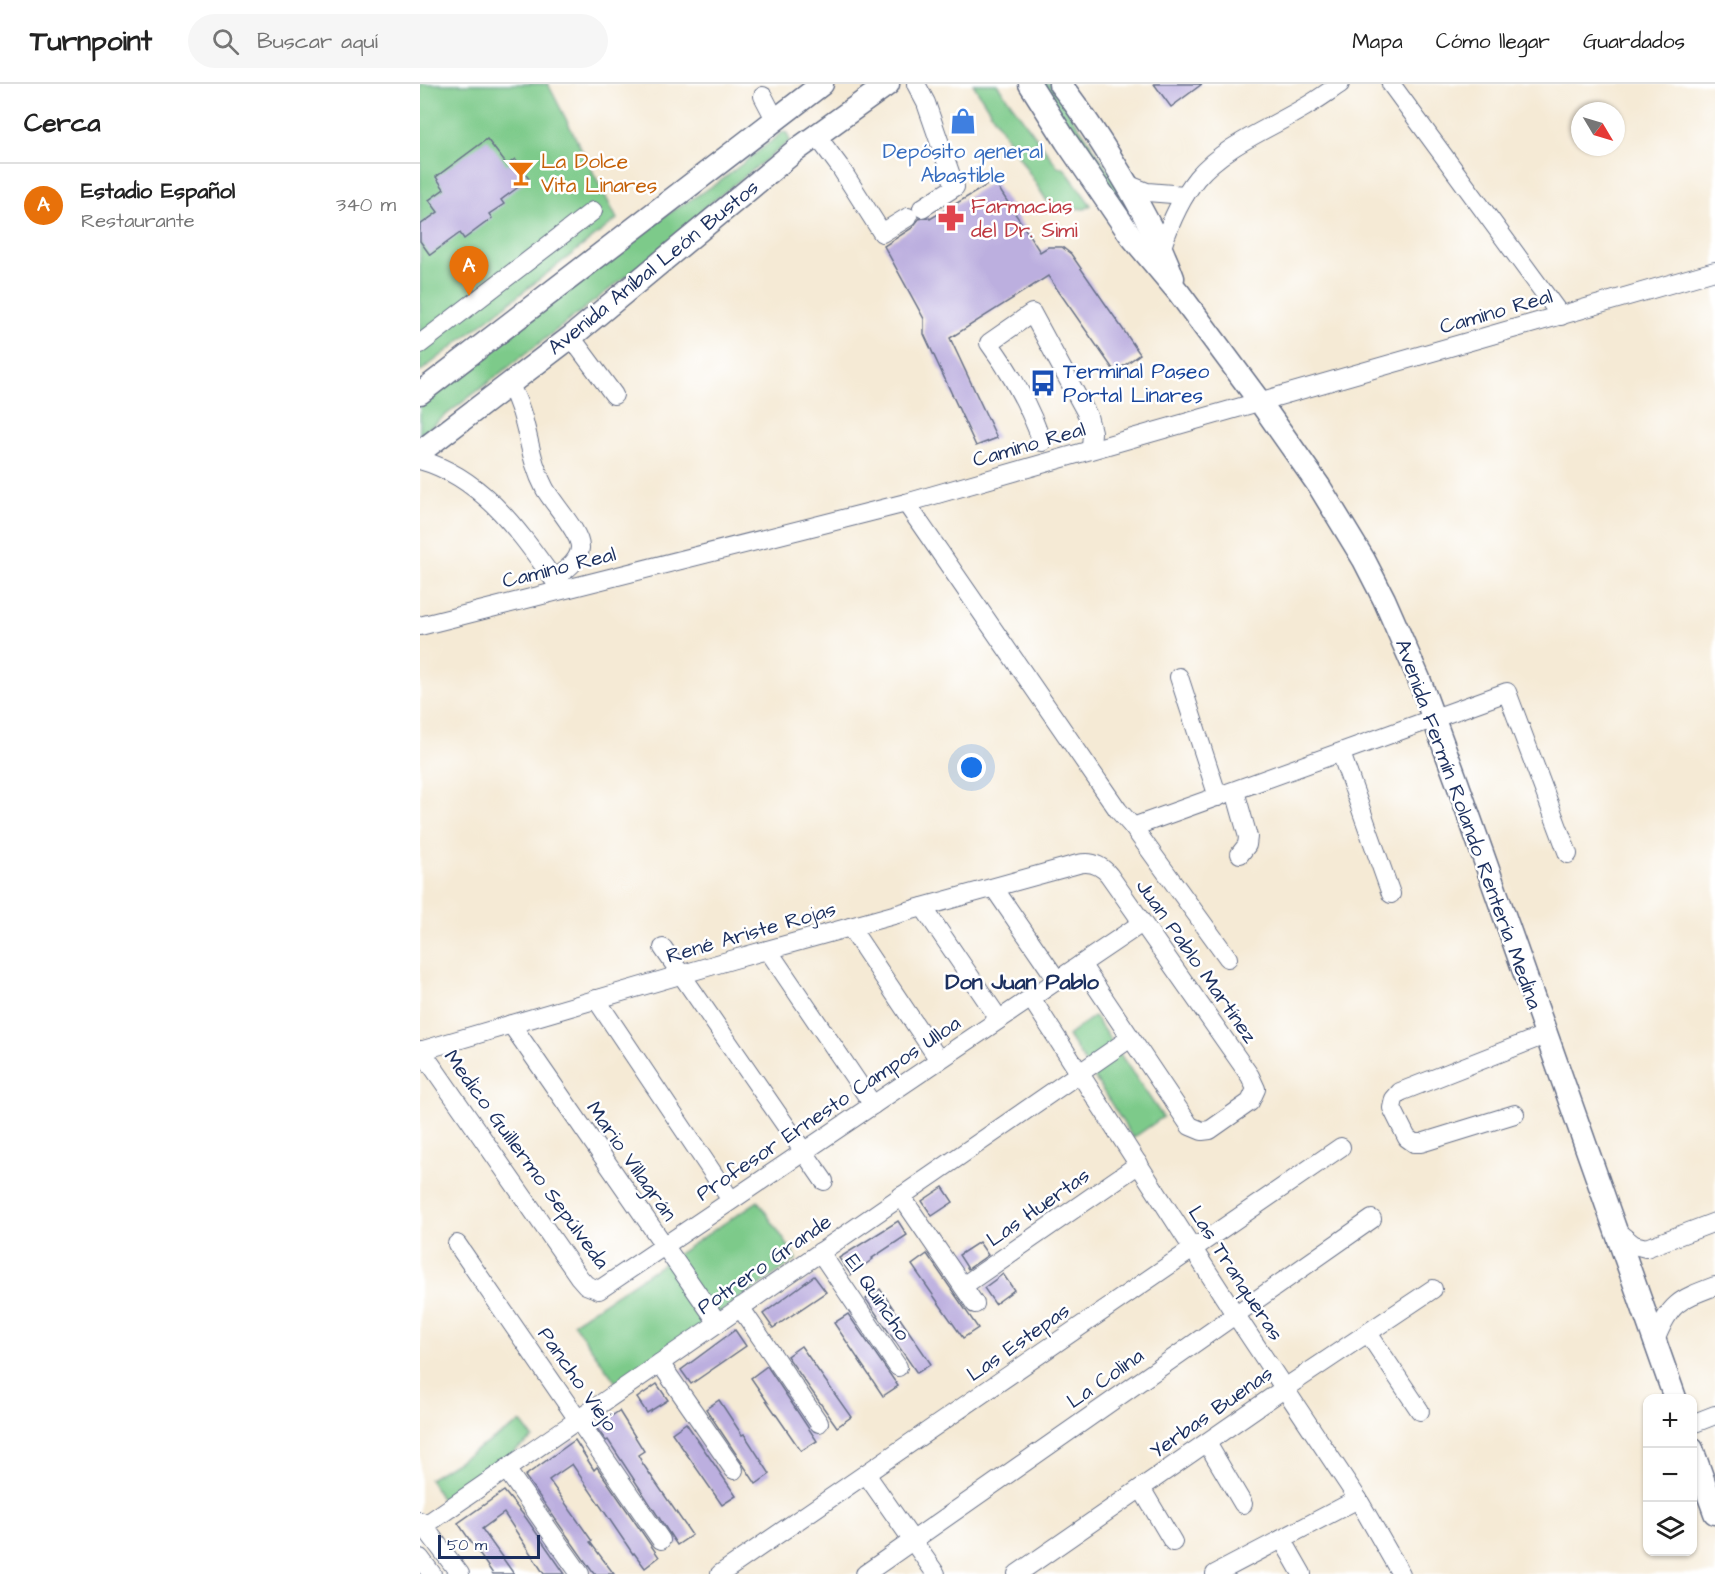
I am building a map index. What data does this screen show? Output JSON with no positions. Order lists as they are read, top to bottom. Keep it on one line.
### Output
{"streets":{"main road":["Avenida Aníbal León Bustos","Avenida Fermín Rolando Rentería Medina"],"street":["Camino Real","René Ariste Rojas","Juan Pablo Martínez","Profesor Ernesto Campos Ulloa","Medico Guillermo Sepúlveda","Mario Villagrán","Las Huertas","Potrero Grande","Las Tranqueras","El Quincho","Las Estepas","La Colina","Pancho Viejo","Yerbas Buenas"]},"crossings":[["Camino Real","Avenida Fermín Rolando Rentería Medina"],["René Ariste Rojas","Juan Pablo Martínez"],["René Ariste Rojas","Medico Guillermo Sepúlveda"],["René Ariste Rojas","Mario Villagrán"],["Juan Pablo Martínez","Profesor Ernesto Campos Ulloa"],["Juan Pablo Martínez","Potrero Grande"],["Profesor Ernesto Campos Ulloa","Medico Guillermo Sepúlveda"],["Profesor Ernesto Campos Ulloa","Mario Villagrán"],["Profesor Ernesto Campos Ulloa","Las Tranqueras"],["Mario Villagrán","Potrero Grande"],["Las Huertas","Las Tranqueras"],["Potrero Grande","Las Tranqueras"],["Potrero Grande","El Quincho"],["Potrero Grande","Pancho Viejo"],["Las Tranqueras","Las Estepas"],["Las Tranqueras","La Colina"],["Las Tranqueras","Yerbas Buenas"]],"districts":["Don Juan Pablo"],"places":{"shop":["Depósito general Abastible"],"bar":["La Dolce Vita Linares"],"pharmacy":["Farmacias del Dr. Simi"],"bus stop":["Terminal Paseo Portal Linares"]},"scale_bar":"50 m","north":"bottom right","page":{"header":"Turnpoint","search":"Buscar aquí","nav":["Mapa","Cómo llegar","Guardados"],"heading":"Cerca","list":[{"mark":"A","name":"Estadio Español","note":"Restaurante","value":"340 m"}],"pins":"A","map_buttons":["+","−"],"scale":"50 m"}}
